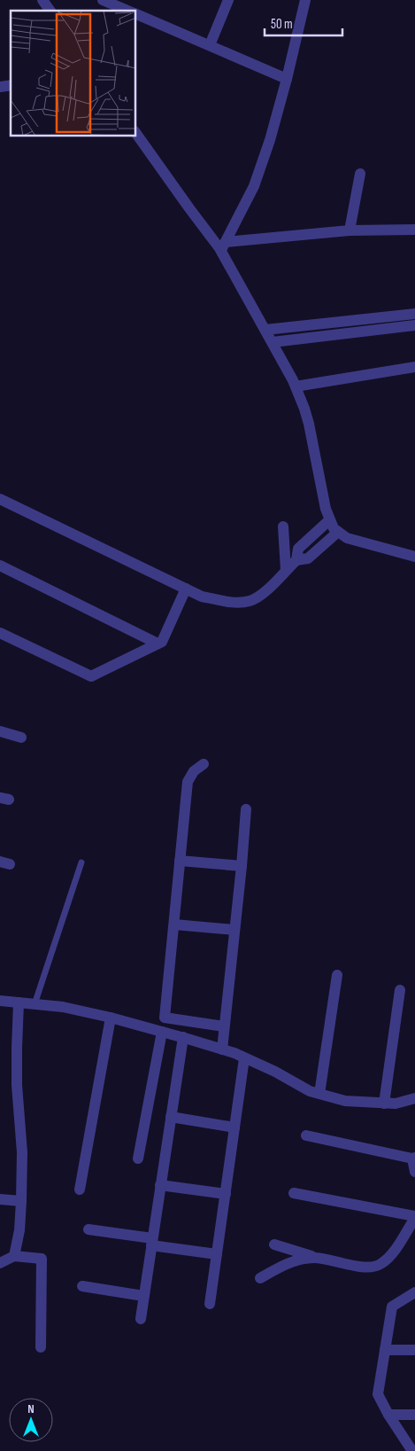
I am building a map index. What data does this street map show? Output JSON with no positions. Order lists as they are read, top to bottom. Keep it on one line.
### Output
{"scale_bar":"50 m","north":"top"}
